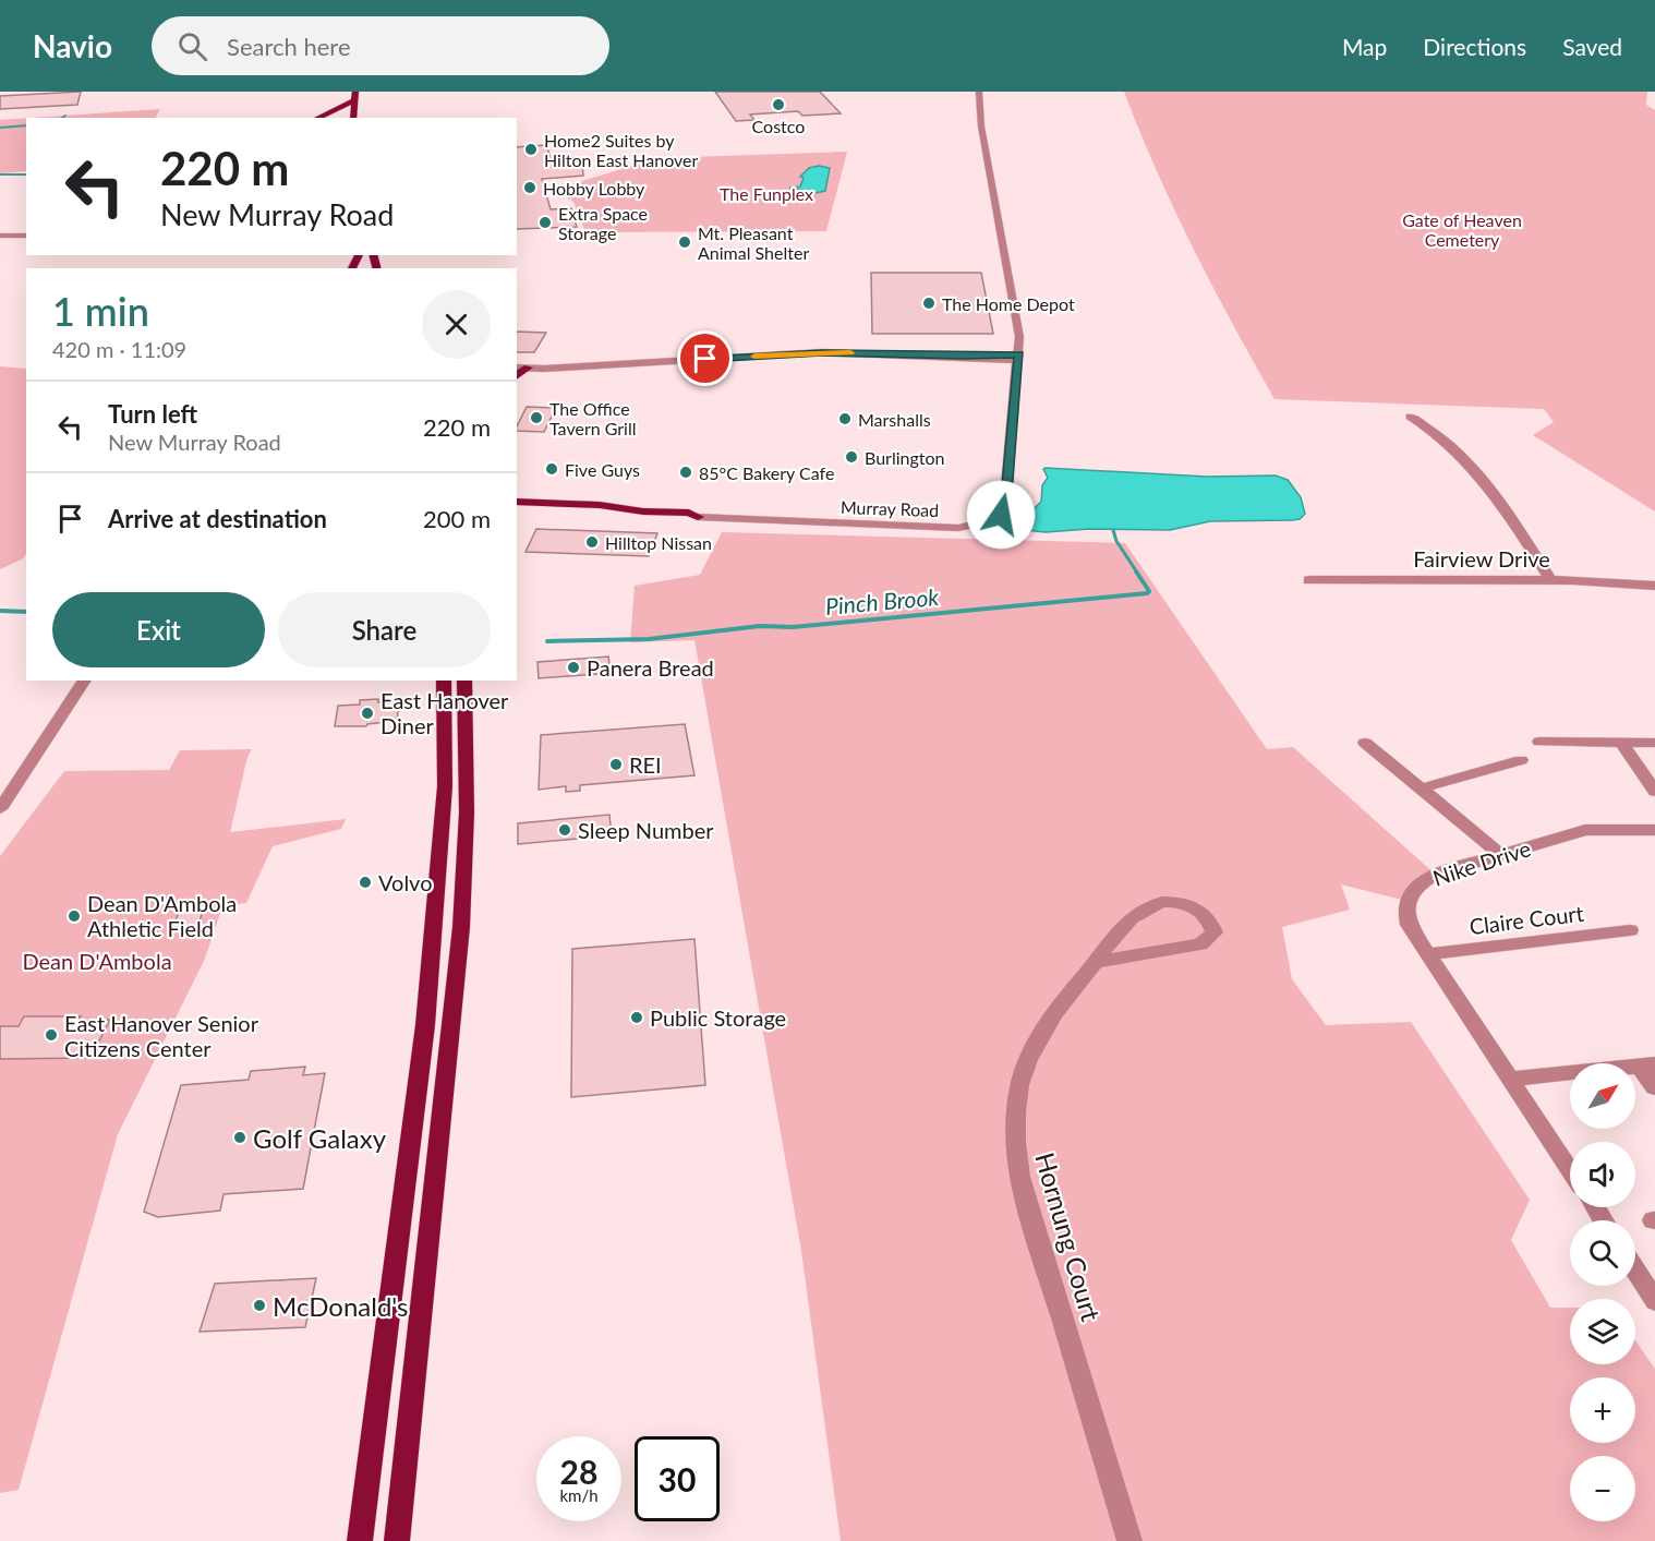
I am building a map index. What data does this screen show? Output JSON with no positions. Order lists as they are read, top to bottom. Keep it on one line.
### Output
{"streets":{"street":["Murray Road","Fairview Drive","Nike Drive","Claire Court","Hornung Court"]},"crossings":[["Nike Drive","Claire Court"]],"water":["Pinch Brook"],"parks":["The Funplex","Gate of Heaven Cemetery","Dean D'Ambola"],"places":["Costco","Home2 Suites by Hilton East Hanover","Hobby Lobby","Extra Space Storage","Mt. Pleasant Animal Shelter","The Home Depot","The Office Tavern Grill","Marshalls","Burlington","Five Guys","85°C Bakery Cafe","Hilltop Nissan","Panera Bread","East Hanover Diner","REI","Sleep Number","Volvo","Dean D'Ambola Athletic Field","Public Storage","East Hanover Senior Citizens Center","Golf Galaxy","McDonald's"],"north":"top right","page":{"header":"Navio","search":"Search here","nav":["Map","Directions","Saved"],"turn":["220 m","New Murray Road"],"heading":["1 min","420 m · 11:09"],"list":[{"name":"Turn left","note":"New Murray Road","value":"220 m"},{"name":"Arrive at destination","value":"200 m"}],"buttons":["Exit","Share"],"map_buttons":["+","−"],"speed":"28 km/h","limit":"30"}}
